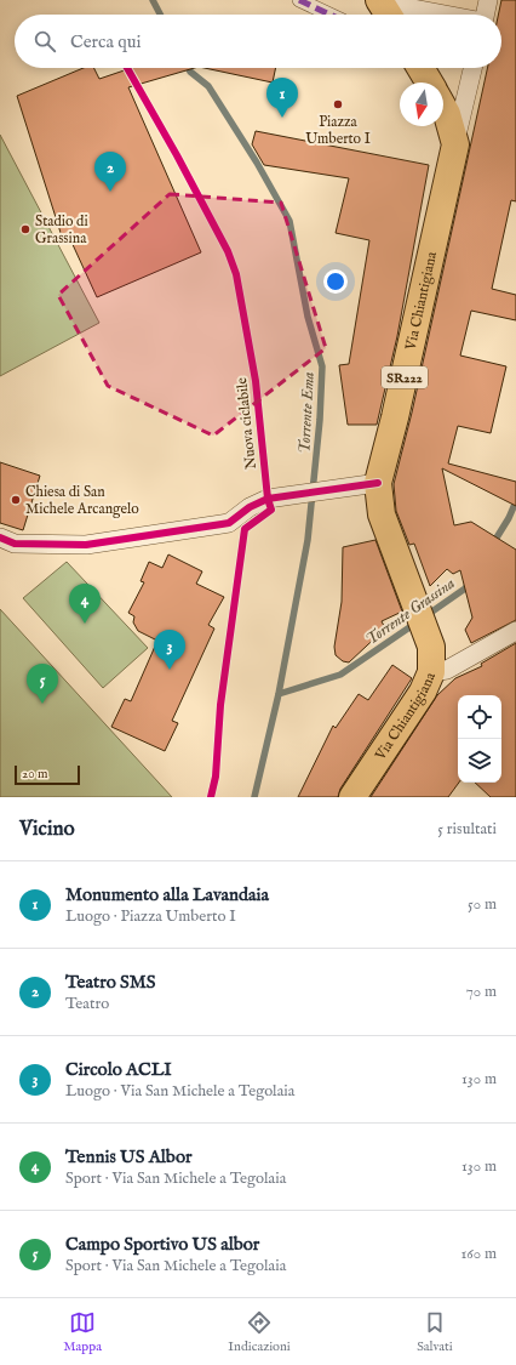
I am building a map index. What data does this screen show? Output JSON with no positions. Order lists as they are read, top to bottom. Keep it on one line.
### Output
{"streets":{"main road":["Via Chiantigiana","SR222"],"cycle path":["Nuova ciclabile"]},"water":["Torrente Ema","Torrente Grassina"],"places":["Piazza Umberto I","Stadio di Grassina","Chiesa di San Michele Arcangelo"],"scale_bar":"20 m","north":"bottom","page":{"search":"Cerca qui","pins":["1","2","4","3","5"],"scale":"20 m","heading":["Vicino","5 risultati"],"list":[{"mark":"1","name":"Monumento alla Lavandaia","note":"Luogo · Piazza Umberto I","value":"50 m"},{"mark":"2","name":"Teatro SMS","note":"Teatro","value":"70 m"},{"mark":"3","name":"Circolo ACLI","note":"Luogo · Via San Michele a Tegolaia","value":"130 m"},{"mark":"4","name":"Tennis US Albor","note":"Sport · Via San Michele a Tegolaia","value":"130 m"},{"mark":"5","name":"Campo Sportivo US albor","note":"Sport · Via San Michele a Tegolaia","value":"160 m"}],"nav":["Mappa","Indicazioni","Salvati"]}}
